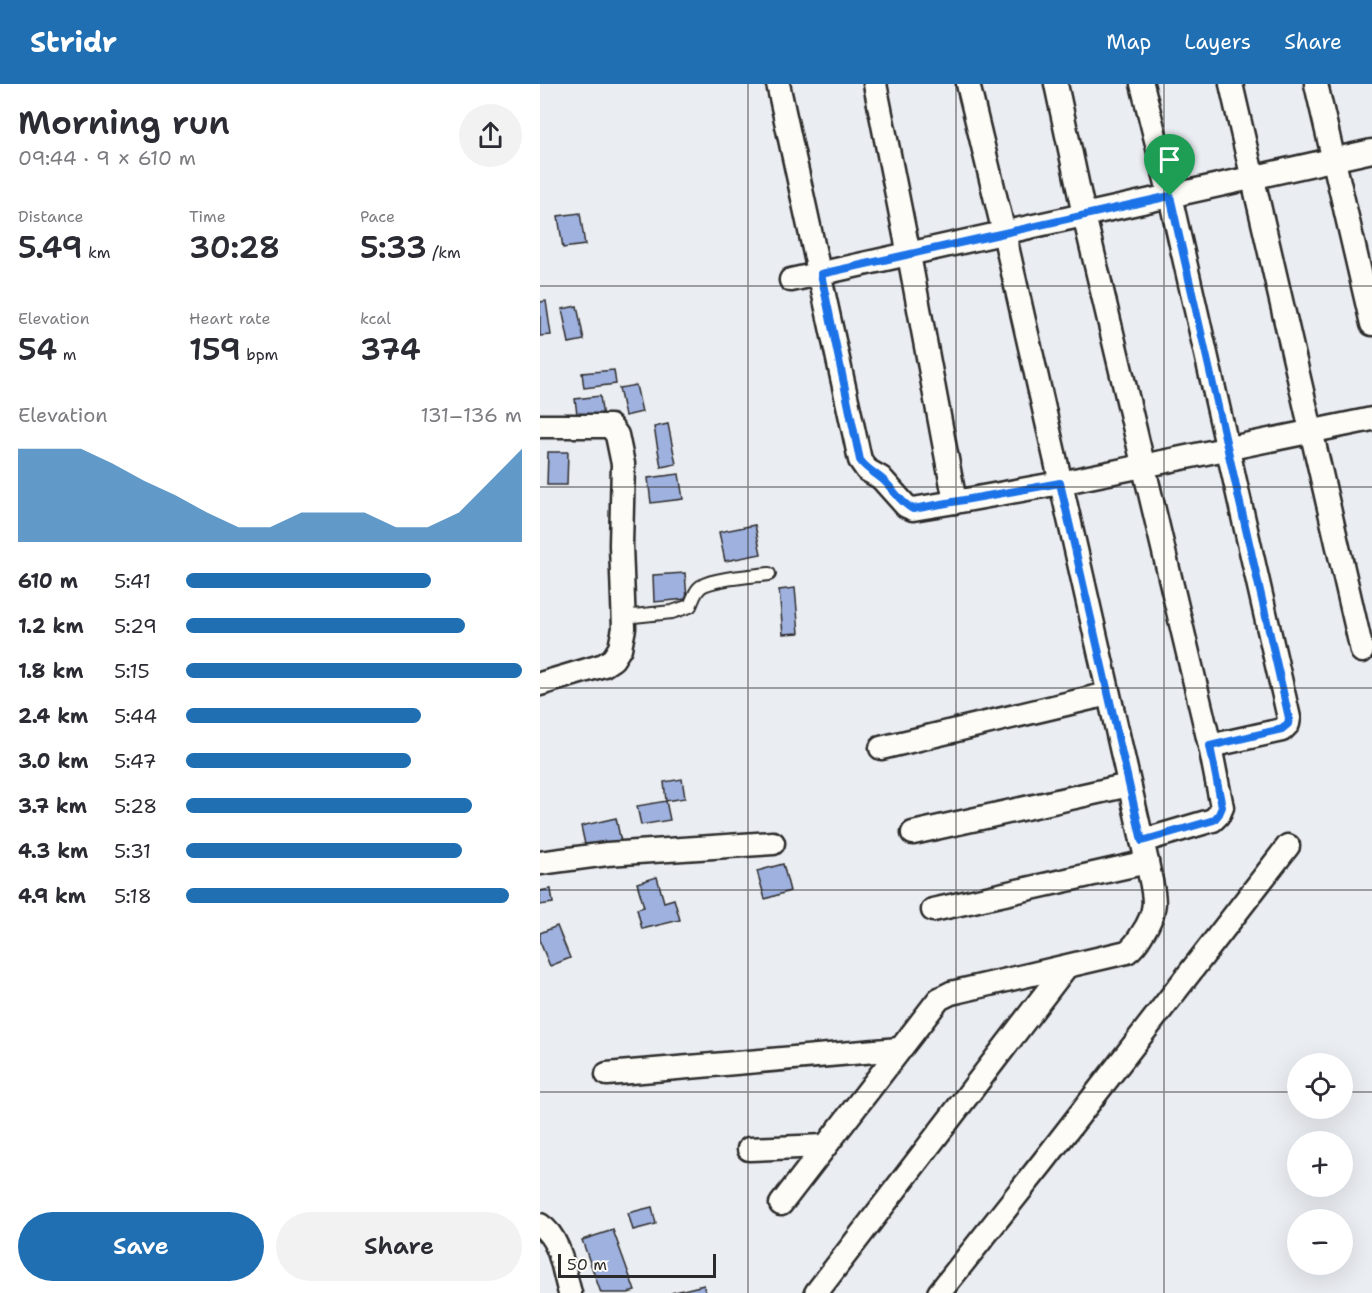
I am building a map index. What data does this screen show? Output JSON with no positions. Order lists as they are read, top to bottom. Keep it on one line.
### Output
{"scale_bar":"50 m","page":{"header":"Stridr","nav":["Map","Layers","Share"],"heading":["Morning run","09:44 · 9 × 610 m"],"stats":[["Distance","5.49 km"],["Time","30:28"],["Pace","5:33 /km"],["Elevation","54 m"],["Heart rate","159 bpm"],["kcal","374"]],"chart":["Elevation","131–136 m"],"list":[{"name":"610 m","note":"5:41"},{"name":"1.2 km","note":"5:29"},{"name":"1.8 km","note":"5:15"},{"name":"2.4 km","note":"5:44"},{"name":"3.0 km","note":"5:47"},{"name":"3.7 km","note":"5:28"},{"name":"4.3 km","note":"5:31"},{"name":"4.9 km","note":"5:18"}],"map_buttons":["+","−"],"buttons":["Save","Share"],"scale":"50 m"}}
